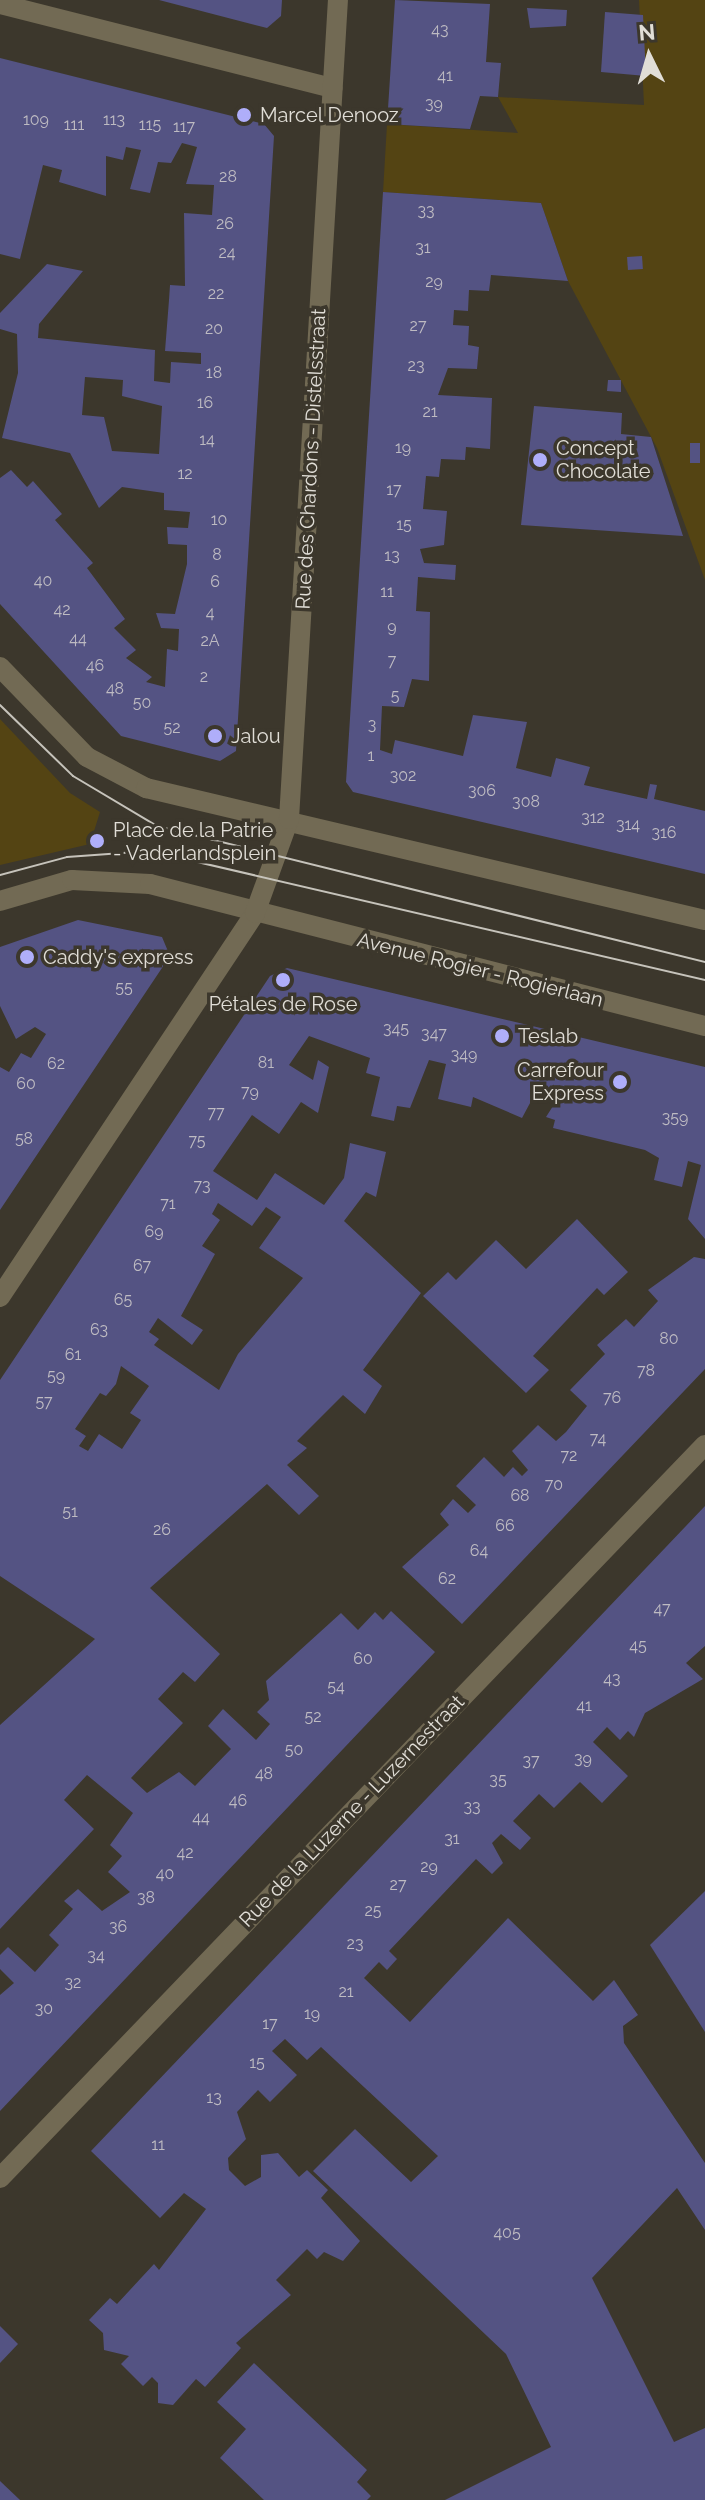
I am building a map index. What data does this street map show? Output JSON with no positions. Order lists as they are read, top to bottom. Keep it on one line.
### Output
{"streets":{"street":["Rue des Chardons - Distelsstraat","Avenue Rogier - Rogierlaan","Rue de la Luzerne - Luzernestraat"]},"crossings":[["Rue des Chardons - Distelsstraat","Avenue Rogier - Rogierlaan"]],"places":["Marcel Denooz","Concept Chocolate","Jalou","Place de la Patrie - Vaderlandsplein","Caddy's express","Pétales de Rose","Teslab","Carrefour Express"],"house_numbers":["43","41","39","109","113","111","115","117","28","33","26","31","24","29","22","27","20","23","18","16","21","14","19","12","17","10","15","8","13","40","6","11","42","4","9","44","2A","7","46","2","48","5","50","3","52","1","302","306","308","312","314","316","55","345","347","349","81","62","60","79","77","359","58","75","73","71","69","67","65","63","80","61","78","59","76","57","74","72","70","68","51","66","26","64","62","47","45","60","43","54","41","52","50","39","37","48","35","46","33","44","31","42","29","40","27","38","25","36","23","34","32","21","30","19","17","15","13","11","405"],"north":"top"}
